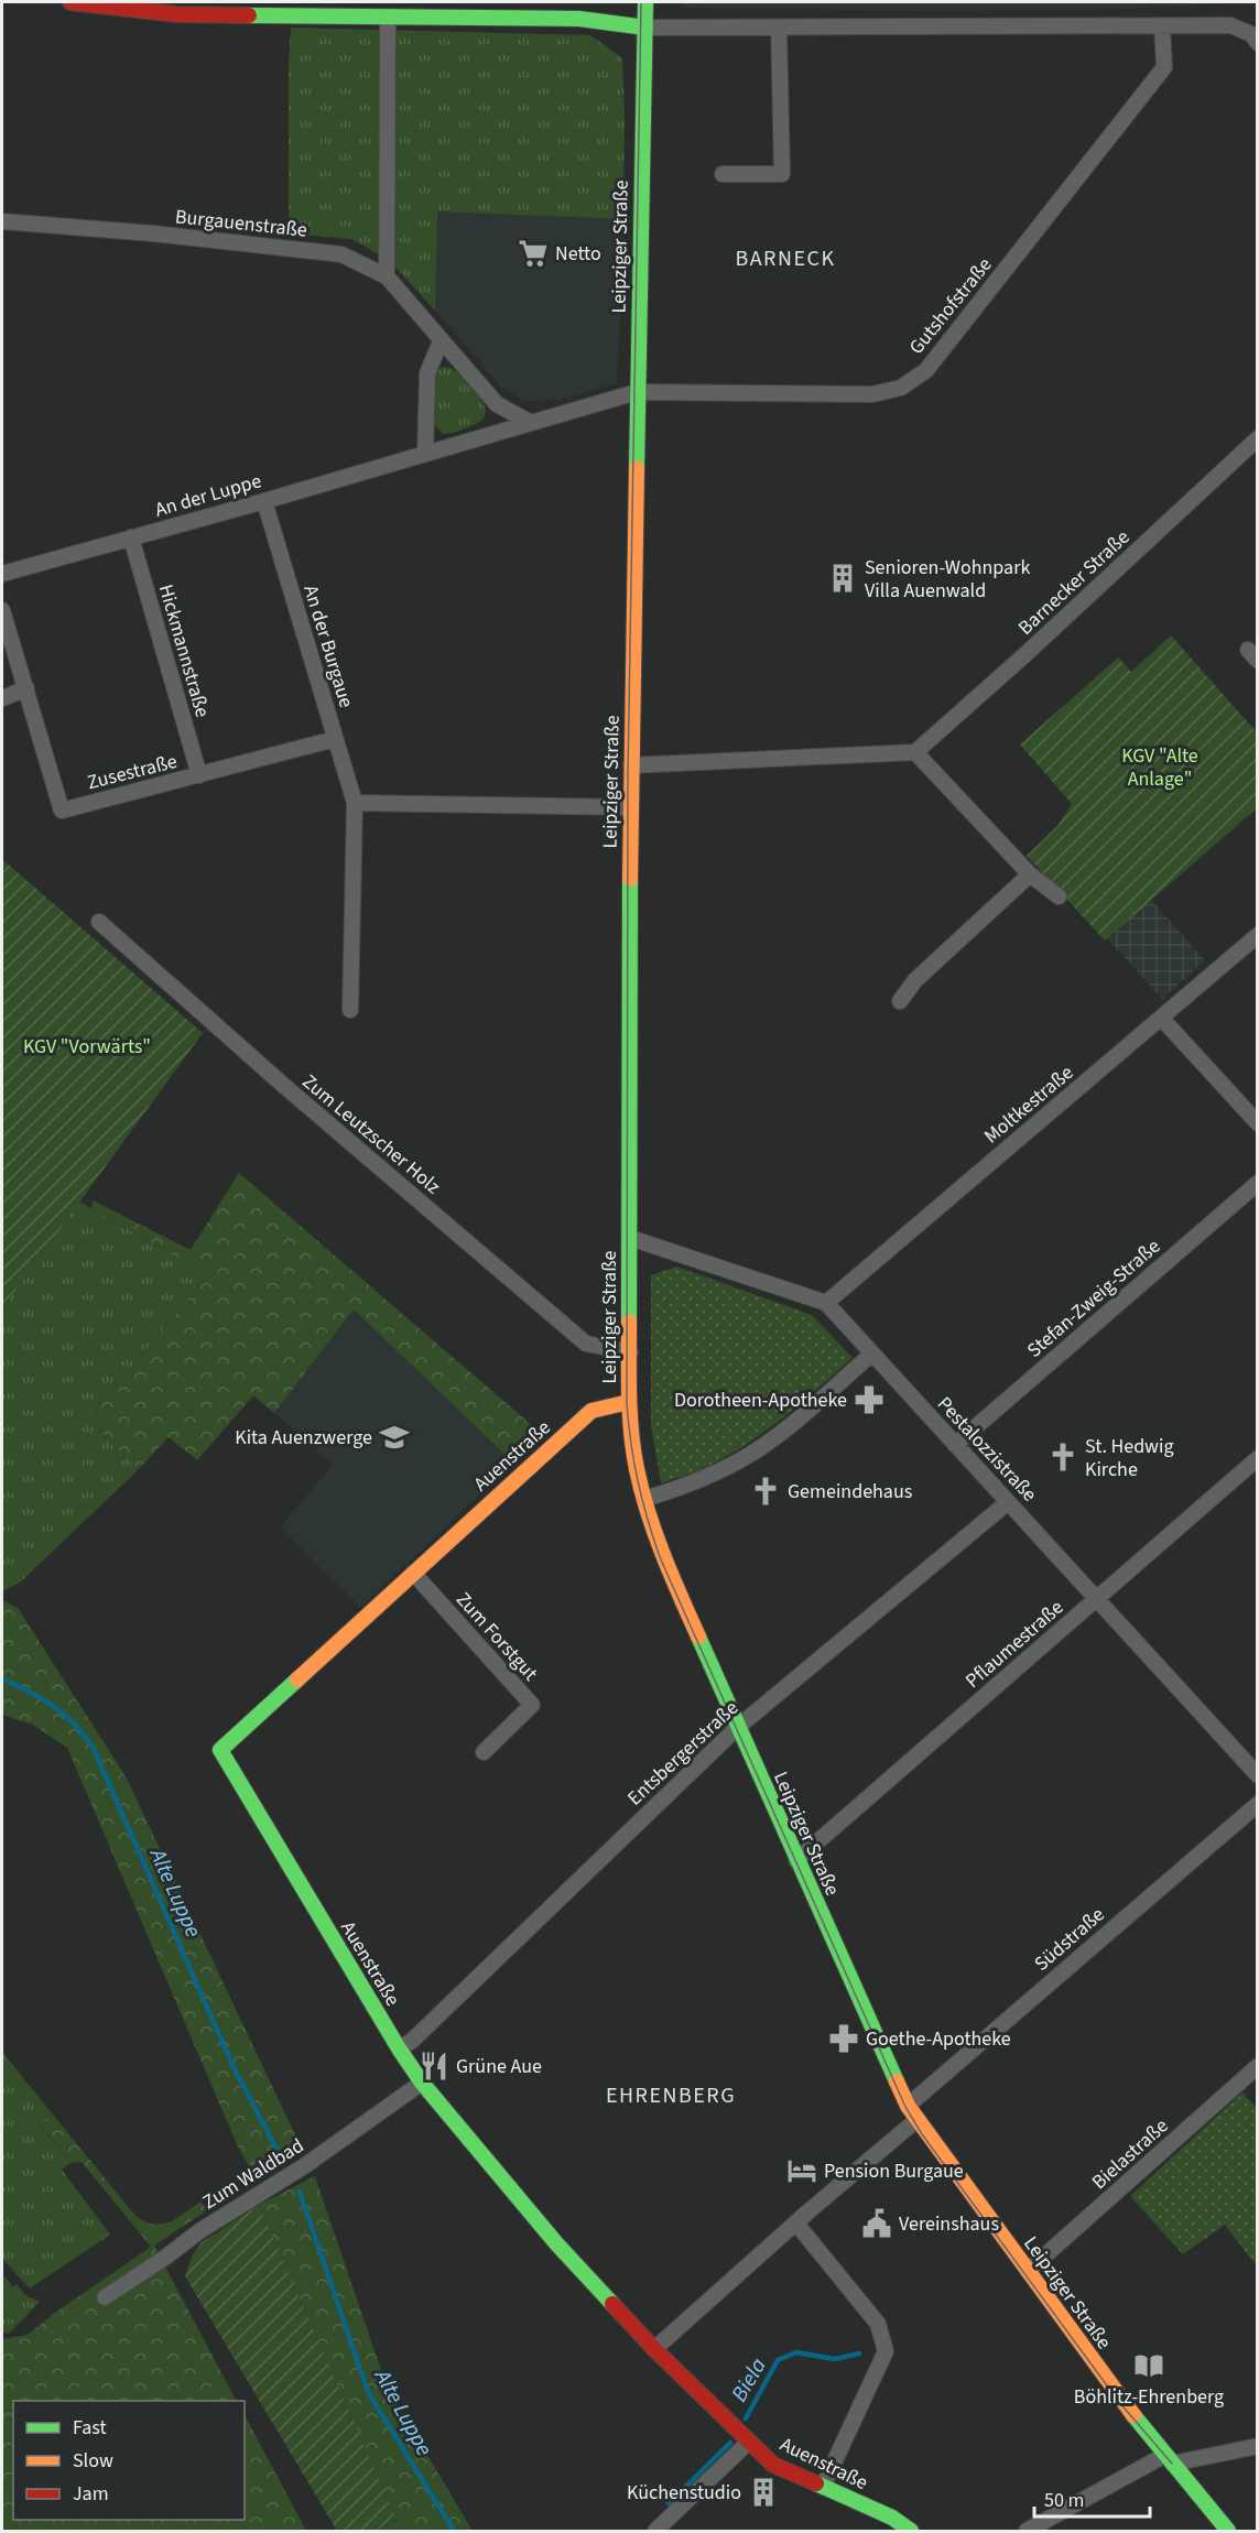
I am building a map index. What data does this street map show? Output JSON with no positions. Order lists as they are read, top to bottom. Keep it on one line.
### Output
{"streets":{"street":["Burgauenstraße","Leipziger Straße","Gutshofstraße","An der Luppe","Barnecker Straße","An der Burgaue","Hickmannstraße","Zusestraße","Moltkestraße","Zum Leutzscher Holz","Stefan-Zweig-Straße","Pestalozzistraße","Auenstraße","Zum Forstgut","Pflaumestraße","Entsbergerstraße","Südstraße","Bielastraße","Zum Waldbad"]},"crossings":[["Leipziger Straße","Gutshofstraße"],["Leipziger Straße","Zum Leutzscher Holz"],["Leipziger Straße","Pestalozzistraße"],["Leipziger Straße","Auenstraße"],["Leipziger Straße","Pflaumestraße"],["Leipziger Straße","Entsbergerstraße"],["Leipziger Straße","Südstraße"],["Leipziger Straße","Bielastraße"],["An der Luppe","An der Burgaue"],["An der Luppe","Hickmannstraße"],["An der Burgaue","Zusestraße"],["Hickmannstraße","Zusestraße"],["Moltkestraße","Pestalozzistraße"],["Stefan-Zweig-Straße","Pestalozzistraße"],["Pestalozzistraße","Pflaumestraße"],["Pestalozzistraße","Entsbergerstraße"],["Auenstraße","Zum Forstgut"],["Auenstraße","Entsbergerstraße"],["Auenstraße","Zum Waldbad"]],"districts":["BARNECK","EHRENBERG"],"water":["Alte Luppe","Biela"],"parks":["KGV \"Alte Anlage\"","KGV \"Vorwärts\""],"places":{"supermarket":["Netto"],"building":["Senioren-Wohnpark Villa Auenwald","Küchenstudio"],"pharmacy":["Dorotheen-Apotheke","Goethe-Apotheke"],"school or university":["Kita Auenzwerge"],"church":["St. Hedwig Kirche","Gemeindehaus"],"restaurant":["Grüne Aue"],"hotel":["Pension Burgaue"],"public building":["Vereinshaus"],"library":["Böhlitz-Ehrenberg"]},"legend":["Fast","Slow","Jam"],"scale_bar":"50 m"}
